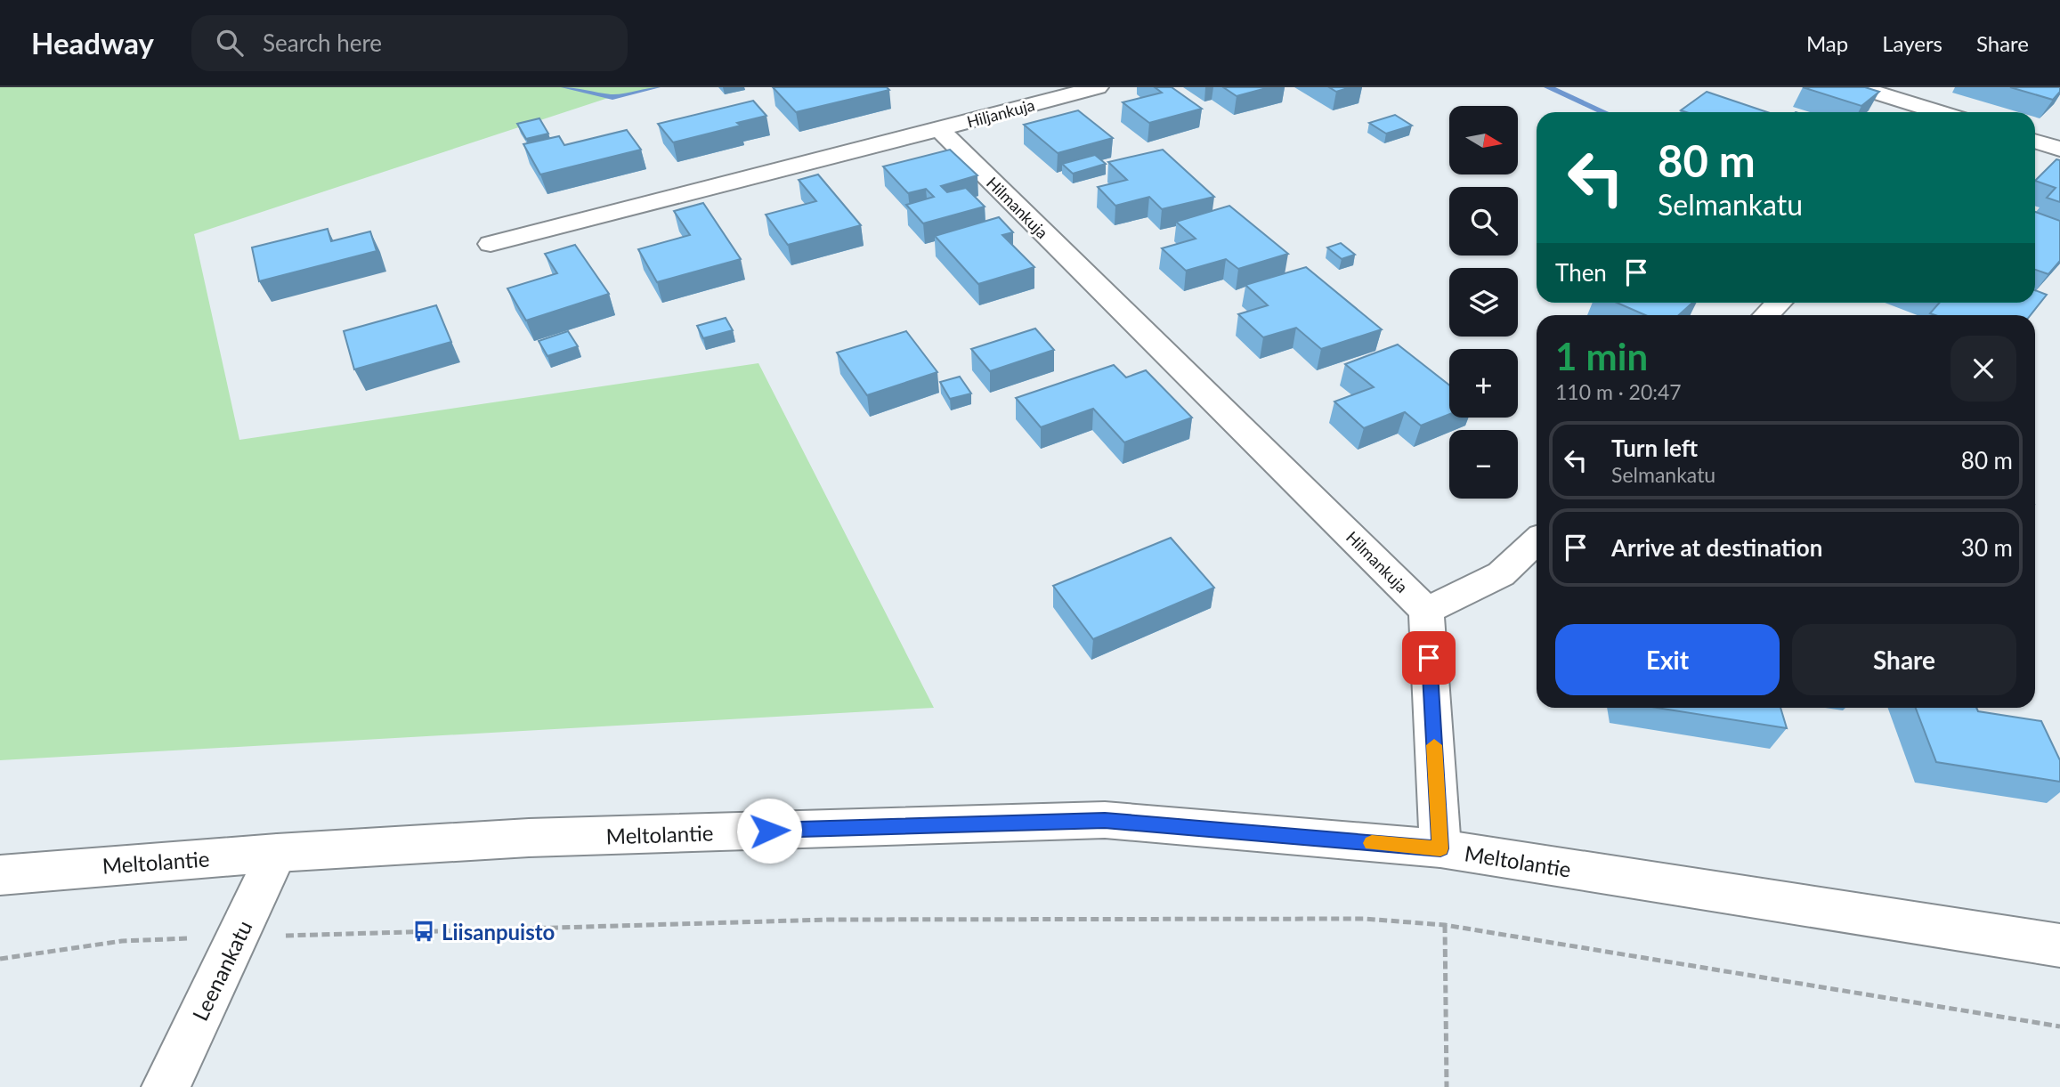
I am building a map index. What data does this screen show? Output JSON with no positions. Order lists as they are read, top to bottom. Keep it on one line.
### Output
{"streets":{"street":["Hiljankuja","Hilmankuja","Meltolantie","Leenankatu"]},"crossings":[["Hiljankuja","Hilmankuja"],["Meltolantie","Leenankatu"]],"places":{"bus stop":["Liisanpuisto"]},"north":"right","page":{"header":"Headway","search":"Search here","nav":["Map","Layers","Share"],"map_buttons":["+","−"],"turn":["80 m","Selmankatu"],"then":"Then","heading":["1 min","110 m · 20:47"],"list":[{"name":"Turn left","note":"Selmankatu","value":"80 m"},{"name":"Arrive at destination","value":"30 m"}],"buttons":["Exit","Share"]}}
